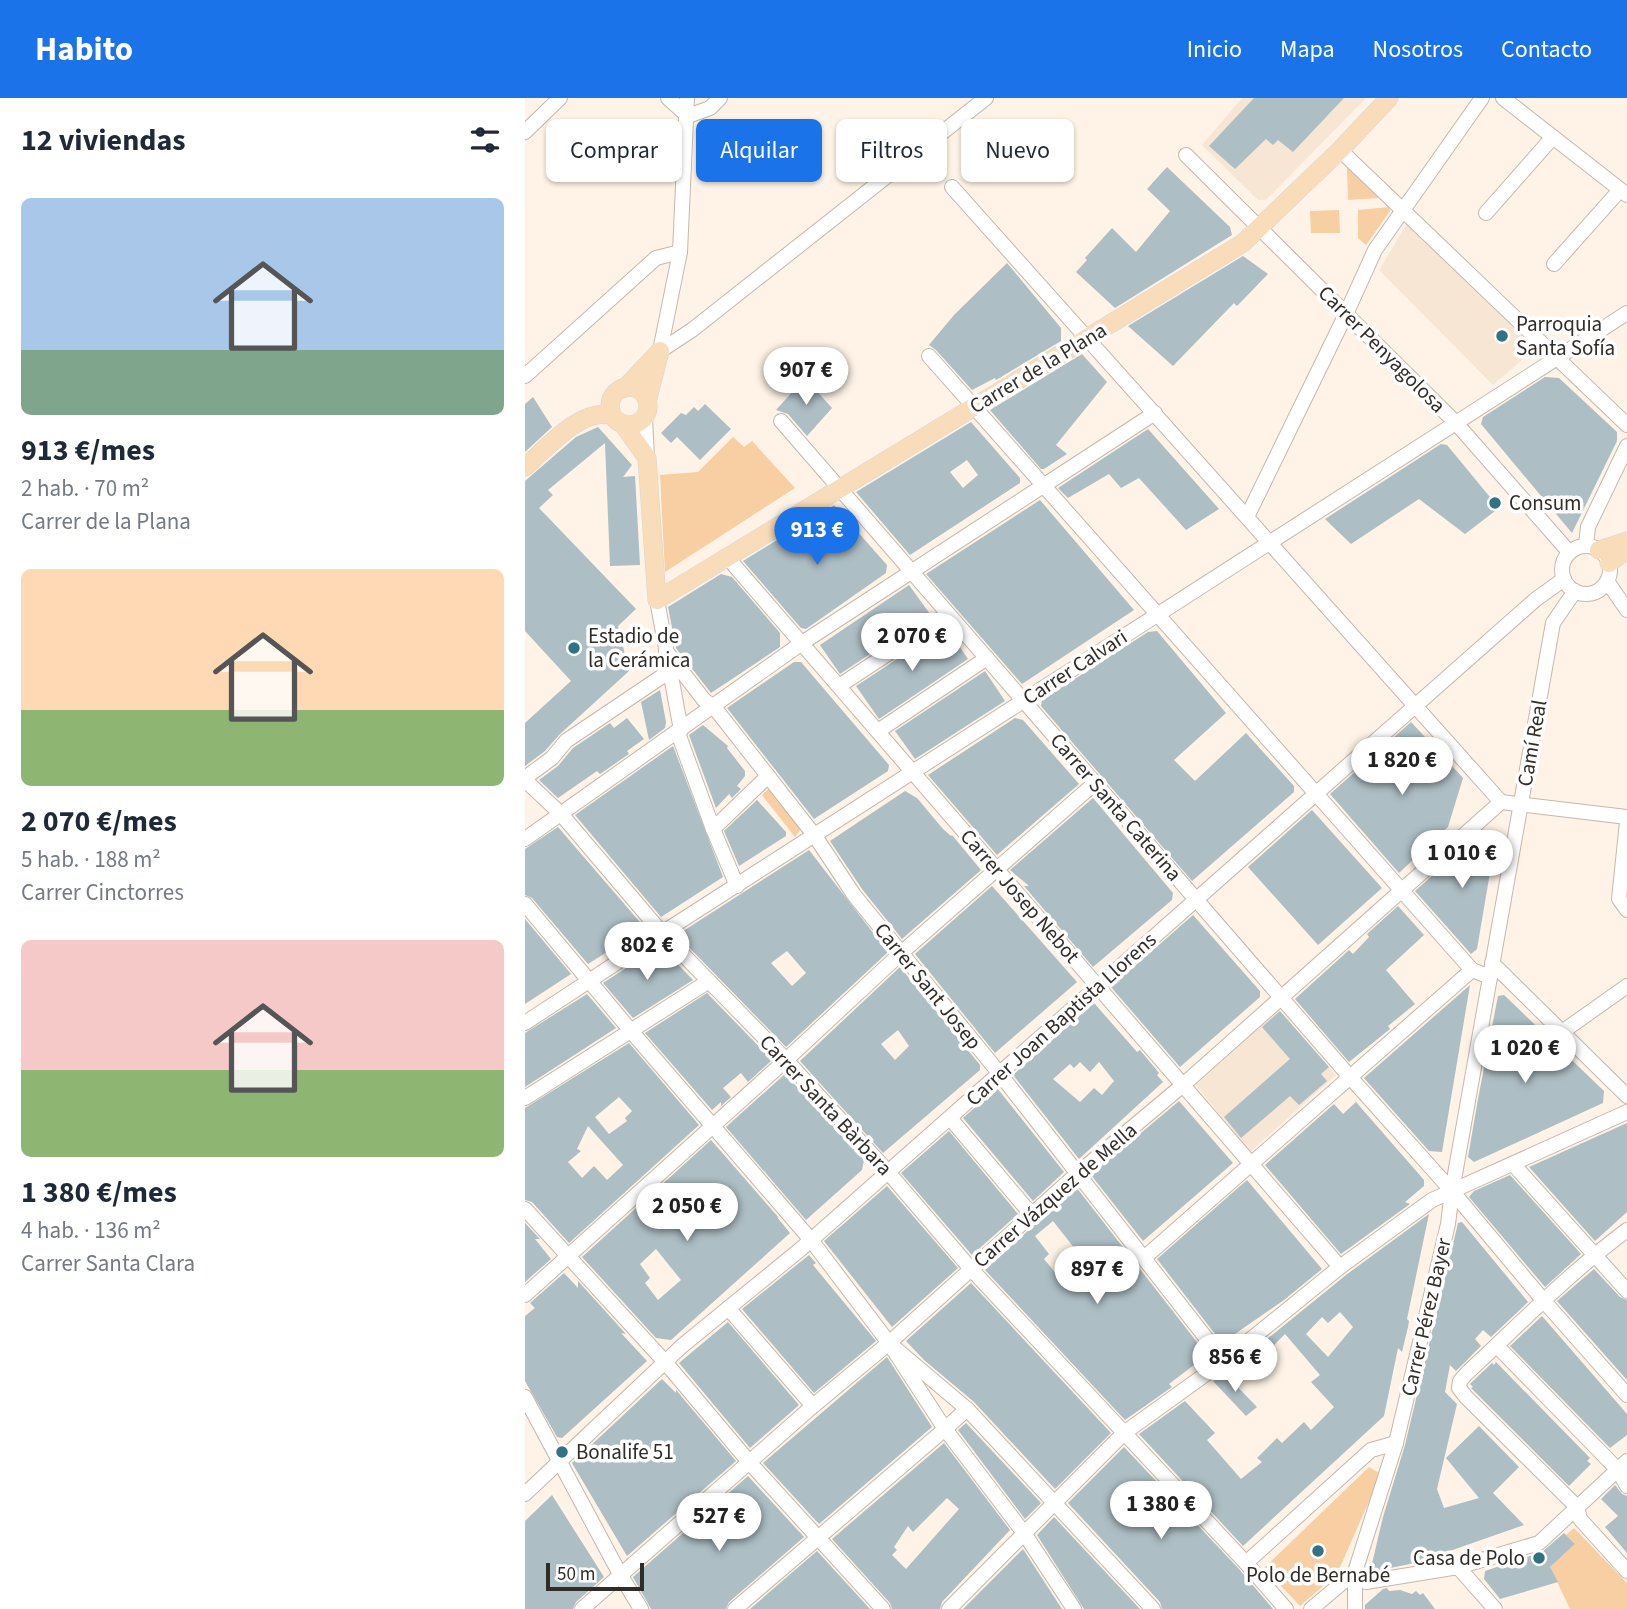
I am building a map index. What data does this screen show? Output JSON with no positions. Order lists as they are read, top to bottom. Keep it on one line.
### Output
{"streets":{"main road":["Carrer de la Plana"],"street":["Carrer Penyagolosa","Carrer Calvari","Camí Real","Carrer Santa Caterina","Carrer Josep Nebot","Carrer Sant Josep","Carrer Joan Baptista Llorens","Carrer Santa Bàrbara","Carrer Vázquez de Mella","Carrer Pérez Bayer"]},"crossings":[["Carrer Penyagolosa","Carrer de la Plana"],["Carrer Penyagolosa","Carrer Calvari"],["Carrer Penyagolosa","Camí Real"],["Carrer Penyagolosa","Carrer Joan Baptista Llorens"],["Carrer de la Plana","Carrer Santa Caterina"],["Carrer de la Plana","Carrer Josep Nebot"],["Carrer Calvari","Carrer Santa Caterina"],["Carrer Calvari","Carrer Josep Nebot"],["Carrer Calvari","Carrer Sant Josep"],["Carrer Calvari","Carrer Santa Bàrbara"],["Camí Real","Carrer Santa Caterina"],["Camí Real","Carrer Joan Baptista Llorens"],["Camí Real","Carrer Pérez Bayer"],["Carrer Santa Caterina","Carrer Joan Baptista Llorens"],["Carrer Santa Caterina","Carrer Vázquez de Mella"],["Carrer Santa Caterina","Carrer Pérez Bayer"],["Carrer Josep Nebot","Carrer Joan Baptista Llorens"],["Carrer Josep Nebot","Carrer Vázquez de Mella"],["Carrer Sant Josep","Carrer Joan Baptista Llorens"],["Carrer Sant Josep","Carrer Vázquez de Mella"],["Carrer Joan Baptista Llorens","Carrer Santa Bàrbara"],["Carrer Santa Bàrbara","Carrer Vázquez de Mella"]],"places":["Parroquia Santa Sofía","Consum","Estadio de la Cerámica","Bonalife 51","Polo de Bernabé","Casa de Polo"],"scale_bar":"50 m","page":{"header":"Habito","nav":["Inicio","Mapa","Nosotros","Contacto"],"heading":"12 viviendas","chip":["Comprar","Alquilar","Filtros","Nuevo"],"list":[{"name":"913 €/mes","note":"2 hab. · 70 m² · Carrer de la Plana"},{"name":"2 070 €/mes","note":"5 hab. · 188 m² · Carrer Cinctorres"},{"name":"1 380 €/mes","note":"4 hab. · 136 m² · Carrer Santa Clara"}],"price":["907 €","913 €","2 070 €","1 820 €","1 010 €","802 €","1 020 €","2 050 €","897 €","856 €","1 380 €","527 €"],"scale":"50 m"}}
